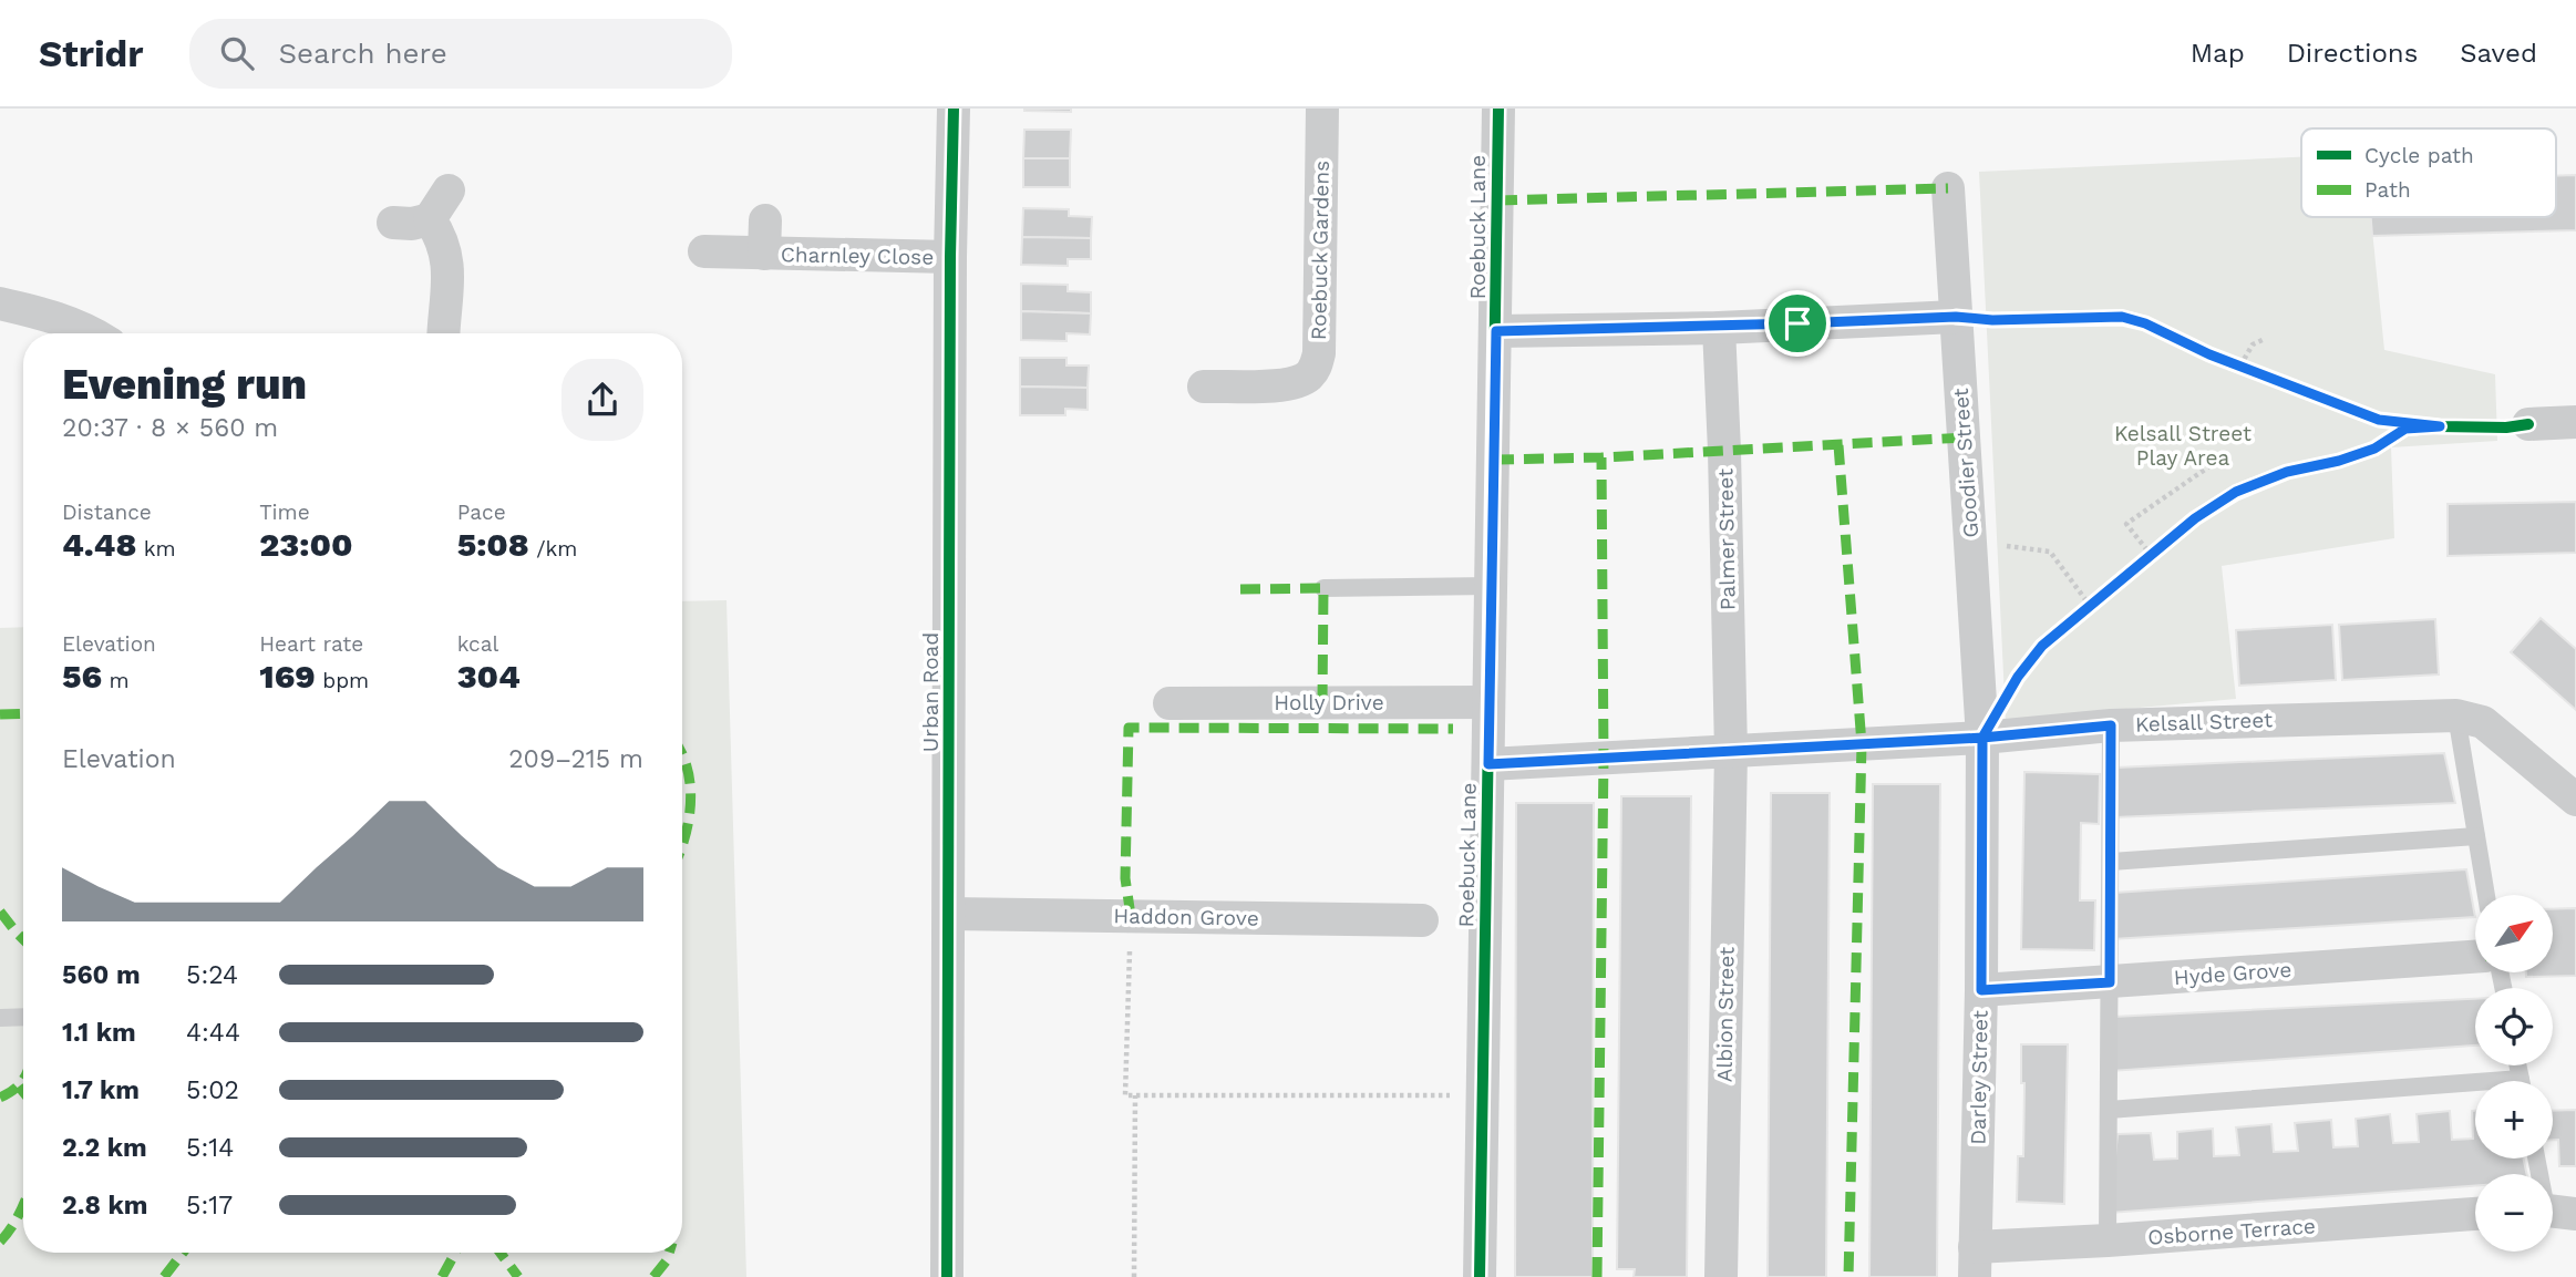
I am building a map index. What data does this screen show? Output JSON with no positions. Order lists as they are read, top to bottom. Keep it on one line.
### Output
{"streets":{"street":["Roebuck Lane","Roebuck Gardens","Charnley Close","Goodier Street","Palmer Street","Urban Road","Holly Drive","Kelsall Street","Haddon Grove","Hyde Grove","Albion Street","Darley Street","Osborne Terrace"]},"crossings":[["Roebuck Lane","Holly Drive"],["Roebuck Lane","Kelsall Street"],["Charnley Close","Urban Road"],["Goodier Street","Kelsall Street"],["Goodier Street","Darley Street"],["Palmer Street","Kelsall Street"],["Palmer Street","Albion Street"],["Urban Road","Haddon Grove"],["Kelsall Street","Albion Street"],["Kelsall Street","Darley Street"],["Hyde Grove","Darley Street"],["Darley Street","Osborne Terrace"]],"parks":["Kelsall Street Play Area"],"legend":["Cycle path","Path"],"north":"top right","page":{"header":"Stridr","search":"Search here","nav":["Map","Directions","Saved"],"heading":["Evening run","20:37 · 8 × 560 m"],"stats":[["Distance","4.48 km"],["Time","23:00"],["Pace","5:08 /km"],["Elevation","56 m"],["Heart rate","169 bpm"],["kcal","304"]],"chart":["Elevation","209–215 m"],"map_buttons":["+","−"],"list":[{"name":"560 m","note":"5:24"},{"name":"1.1 km","note":"4:44"},{"name":"1.7 km","note":"5:02"},{"name":"2.2 km","note":"5:14"},{"name":"2.8 km","note":"5:17"}]}}
